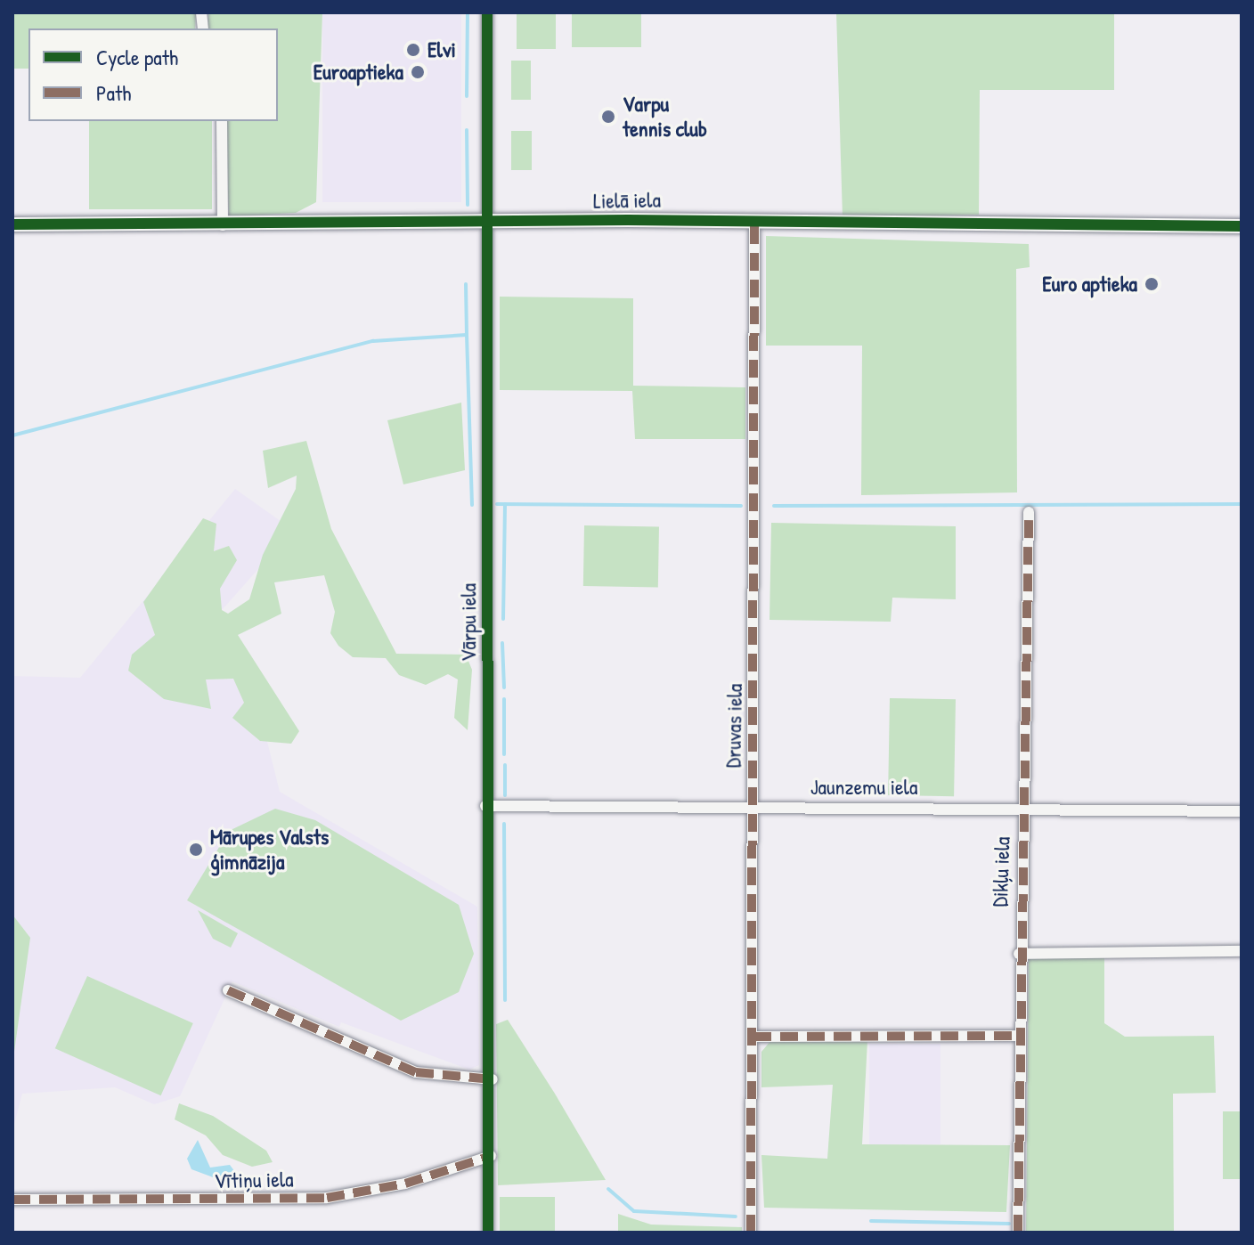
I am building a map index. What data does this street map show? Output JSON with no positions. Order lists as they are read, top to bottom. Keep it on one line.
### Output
{"streets":{"street":["Lielā iela","Vārpu iela","Druvas iela","Jaunzemu iela","Dikļu iela","Vītiņu iela"]},"crossings":[["Lielā iela","Vārpu iela"],["Lielā iela","Druvas iela"],["Vārpu iela","Jaunzemu iela"],["Vārpu iela","Vītiņu iela"],["Druvas iela","Jaunzemu iela"],["Jaunzemu iela","Dikļu iela"]],"places":["Elvi","Euroaptieka","Varpu tennis club","Euro aptieka","Mārupes Valsts ģimnāzija"],"legend":["Cycle path","Path"]}
